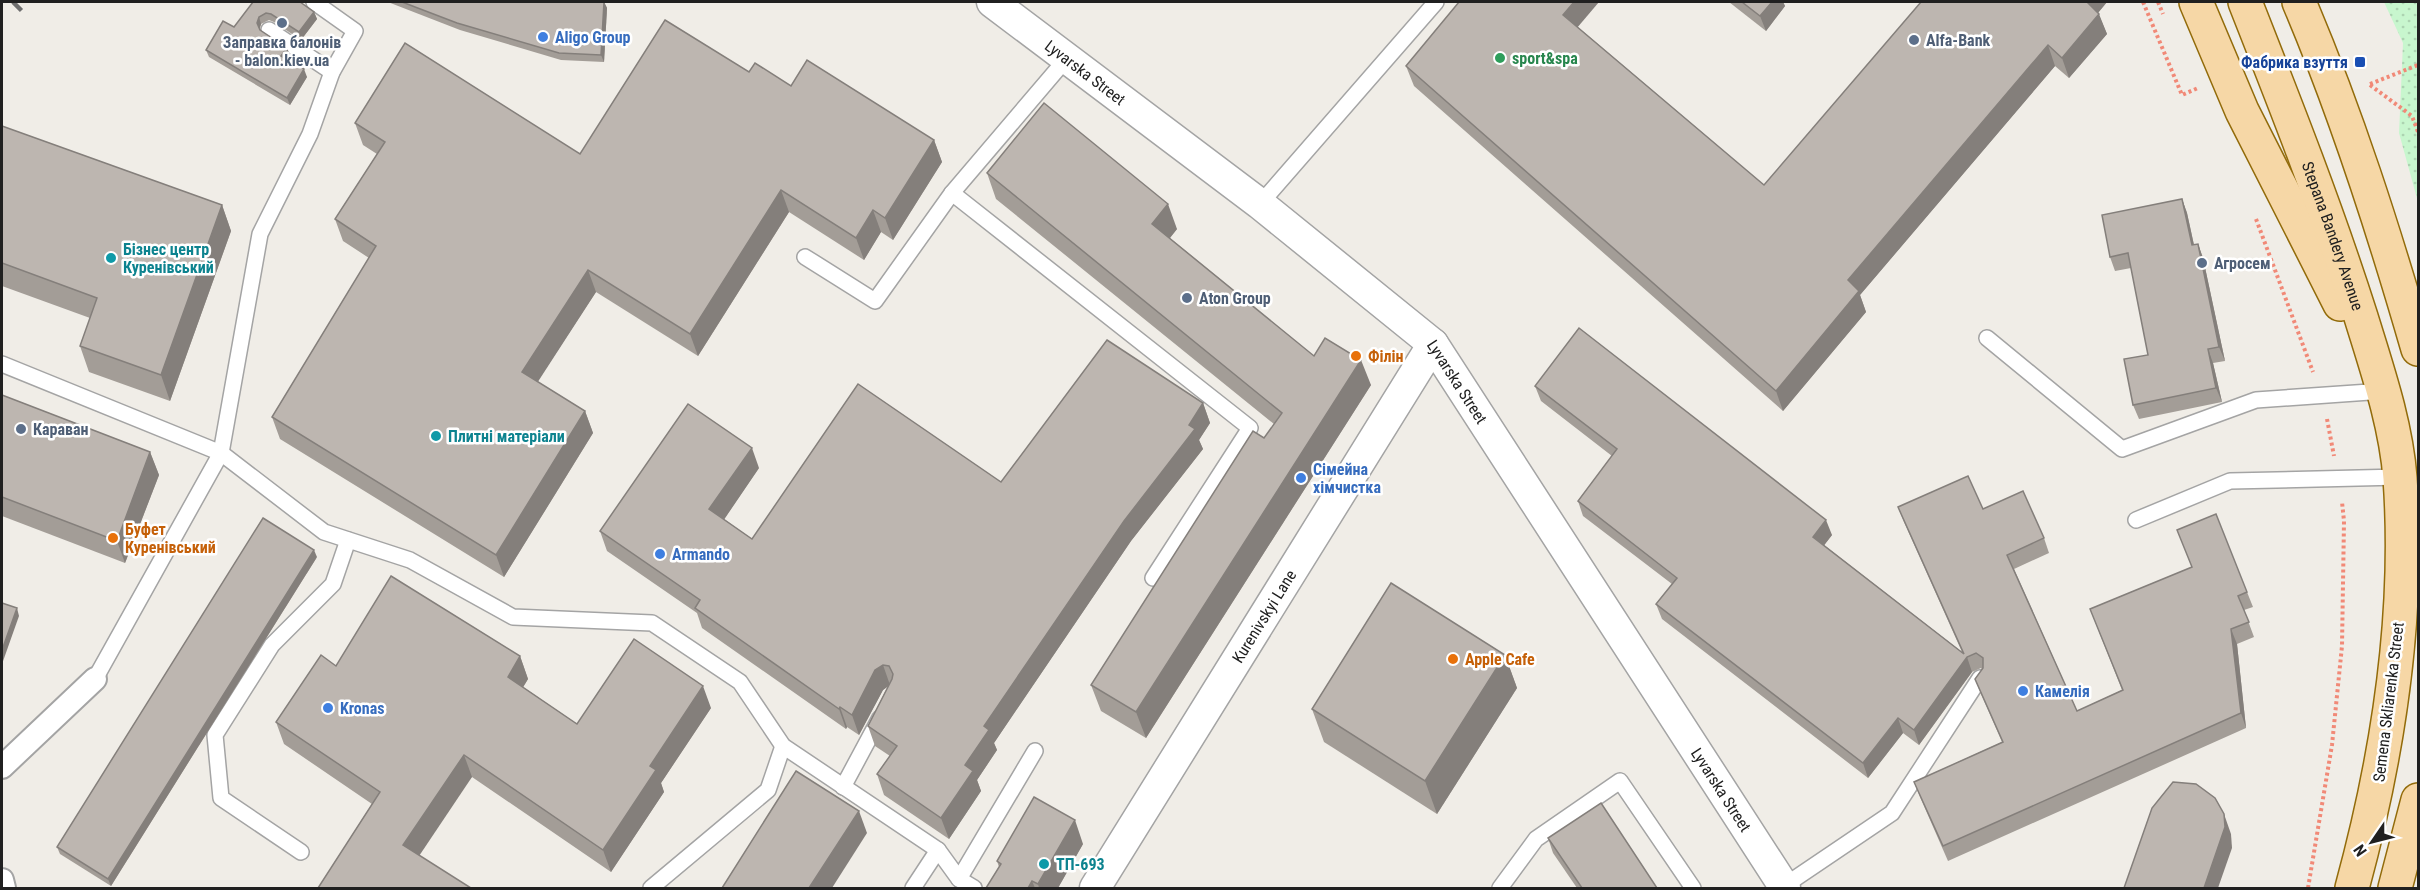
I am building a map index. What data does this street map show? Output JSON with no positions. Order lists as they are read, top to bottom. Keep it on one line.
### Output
{"streets":{"main road":["Stepana Bandery Avenue","Semena Skliarenka Street"],"street":["Lyvarska Street","Kurenivskyi Lane"]},"crossings":[["Lyvarska Street","Kurenivskyi Lane"],["Stepana Bandery Avenue","Semena Skliarenka Street"]],"places":{"other":["Заправка балонів - balon.kiev.ua","Aligo Group","Alfa-Bank","sport&spa","Бізнес центр Куренівський","Агросем","Aton Group","Філін","Караван","Плитні матеріали","Сімейна хімчистка","Буфет Куренівський","Armando","Apple Cafe","Камелія","Kronas","ТП-693"],"transit":["Фабрика взуття"]},"north":"bottom left"}
